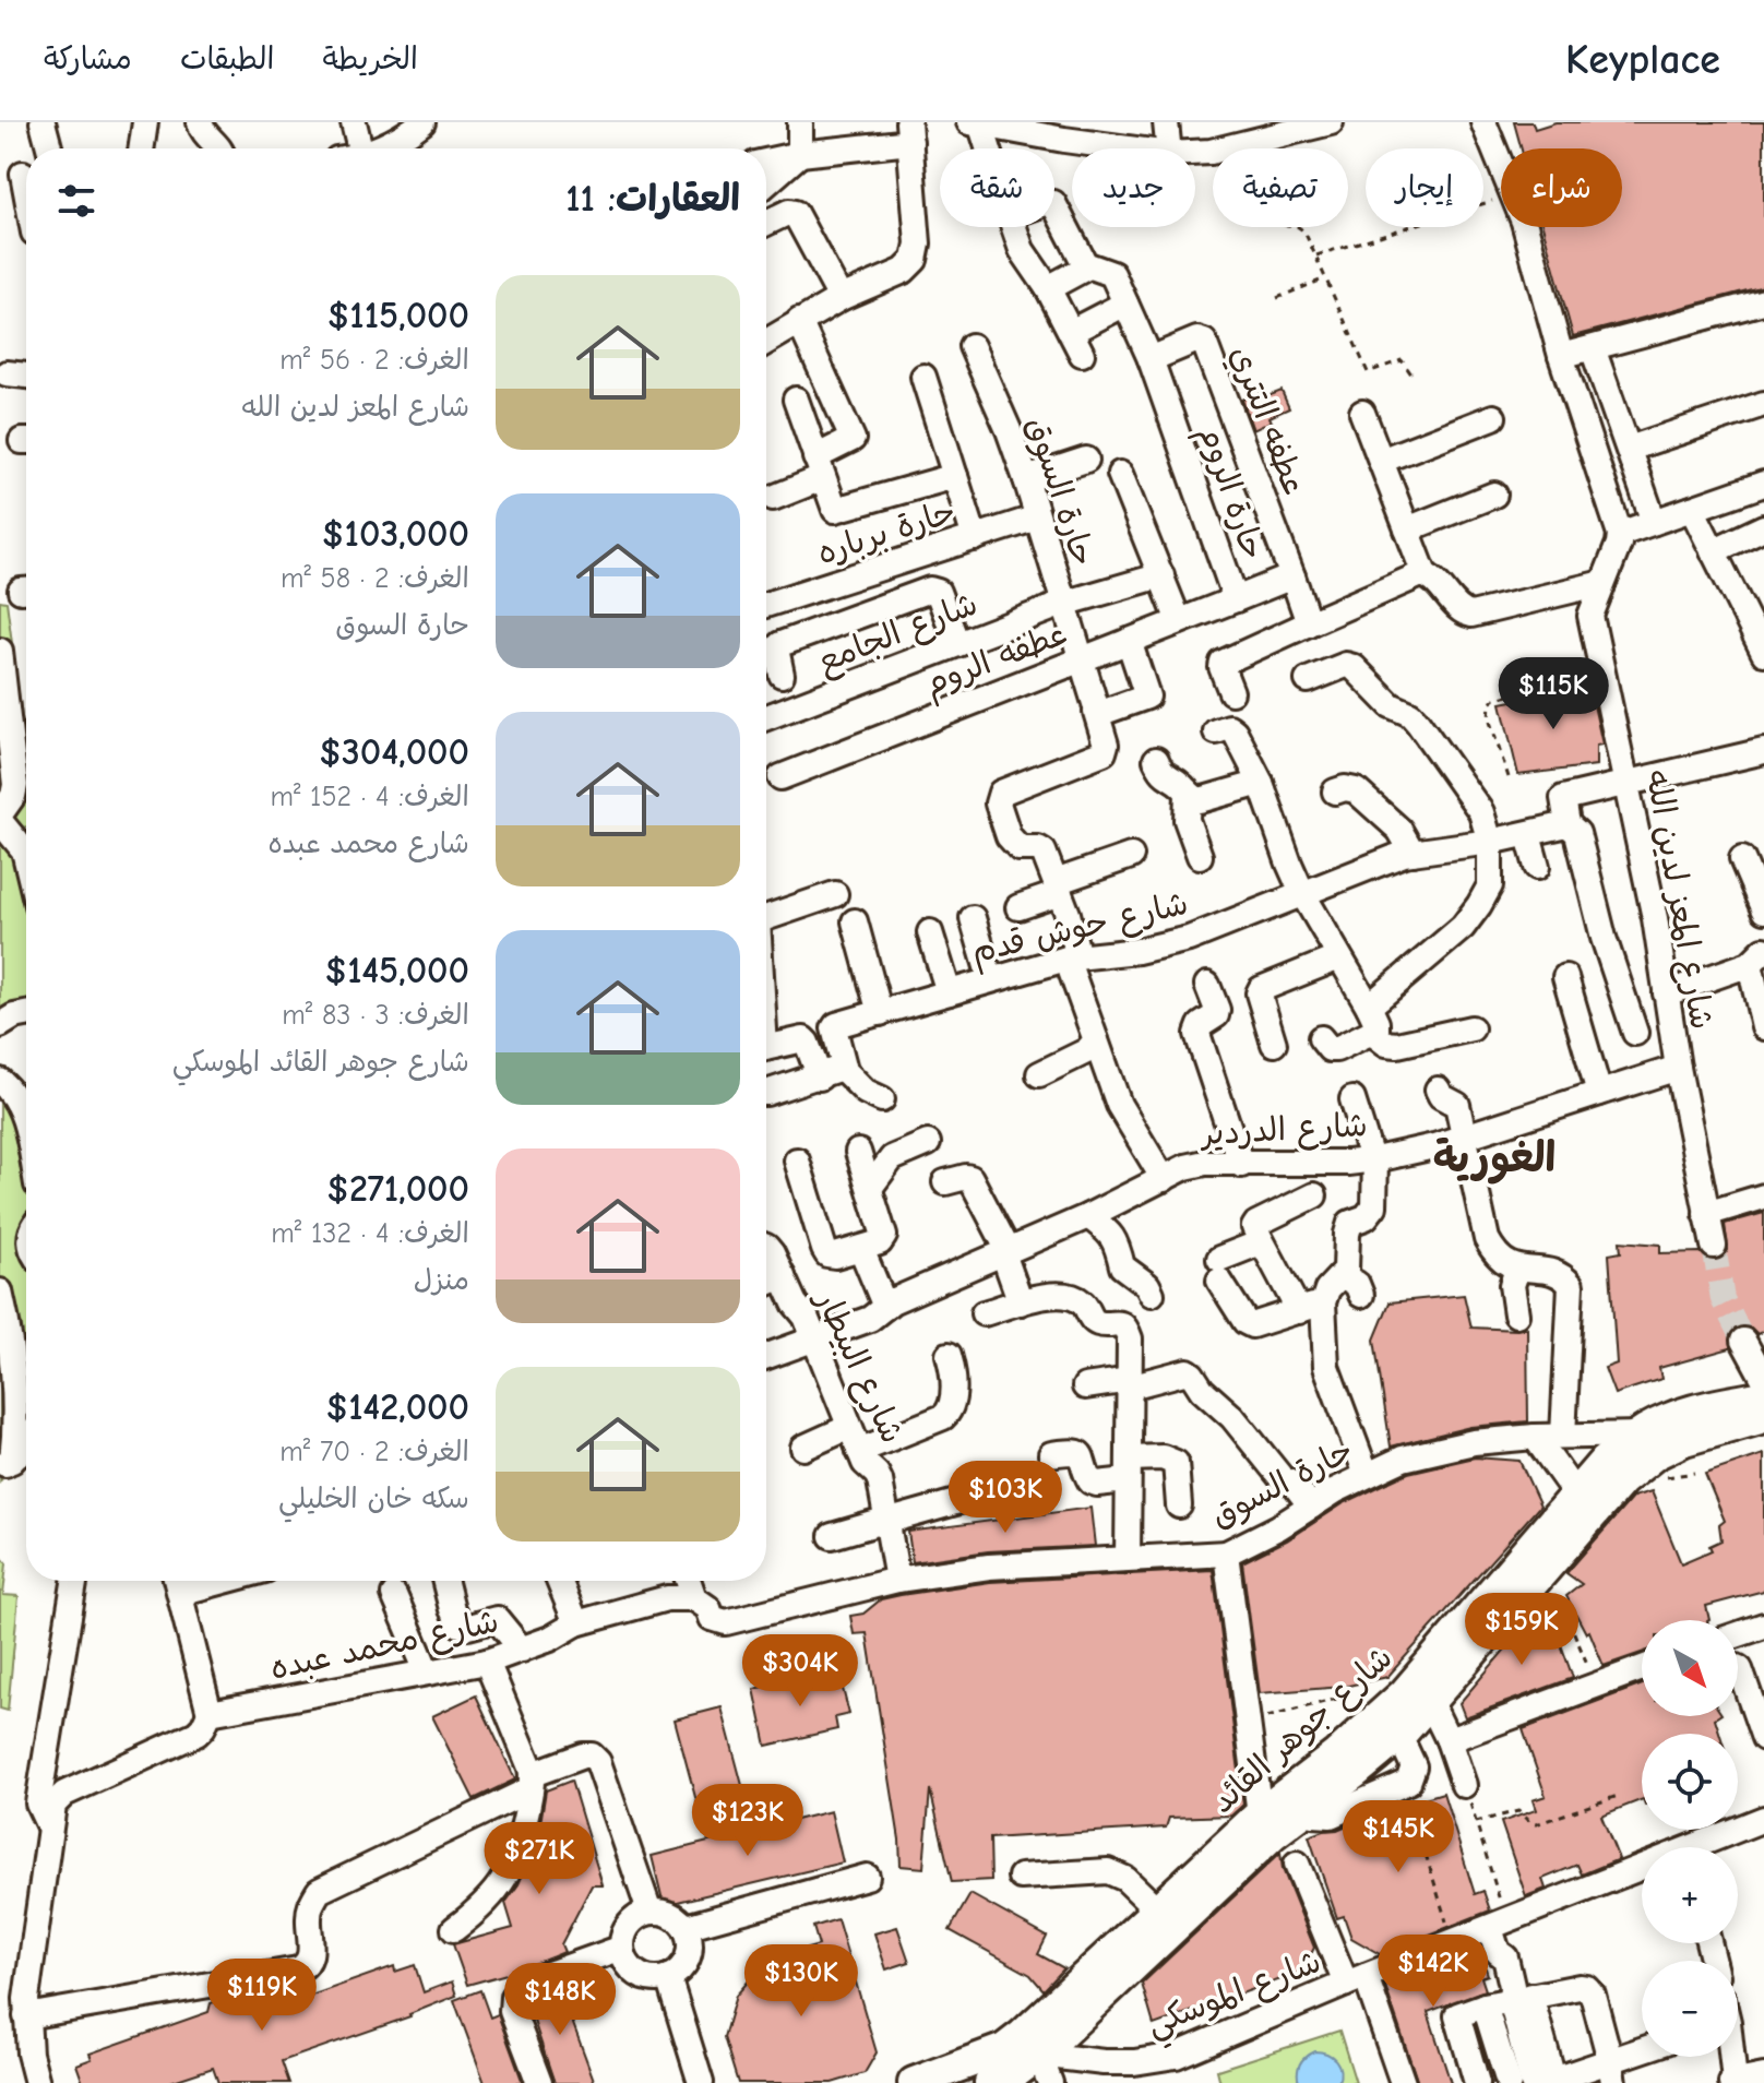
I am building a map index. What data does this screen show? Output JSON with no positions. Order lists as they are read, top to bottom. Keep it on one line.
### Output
{"streets":{"main road":["شارع جوهر القائد"],"street":["عطفه التتري","حارة السوق","حارة الروم","حارة برباره","شارع الجامع","عطفه الروم","شارع المعز لدين الله","شارع حوش قدم","شارع الدردير","شارع البيطار","شارع محمد عبده","شارع الموسكي"]},"crossings":[["عطفه التتري","حارة الروم"],["حارة السوق","حارة برباره"],["حارة السوق","شارع الجامع"],["حارة السوق","عطفه الروم"],["حارة السوق","شارع البيطار"],["حارة السوق","شارع جوهر القائد"],["حارة الروم","عطفه الروم"],["شارع المعز لدين الله","شارع الدردير"],["شارع الدردير","شارع البيطار"],["شارع جوهر القائد","شارع الموسكي"]],"districts":["الغورية"],"north":"bottom right","page":{"header":"Keyplace","nav":["الخريطة","الطبقات","مشاركة"],"chip":["شراء","إيجار","تصفية","جديد","شقة"],"heading":"العقارات: 11","list":[{"name":"$115,000","note":"الغرف: 2 · 56 m² · شارع المعز لدين الله"},{"name":"$103,000","note":"الغرف: 2 · 58 m² · حارة السوق"},{"name":"$304,000","note":"الغرف: 4 · 152 m² · شارع محمد عبده"},{"name":"$145,000","note":"الغرف: 3 · 83 m² · شارع جوهر القائد الموسكي"},{"name":"$271,000","note":"الغرف: 4 · 132 m² · منزل"},{"name":"$142,000","note":"الغرف: 2 · 70 m² · سكه خان الخليلي"}],"price":["$115K","$103K","$159K","$304K","$123K","$145K","$271K","$142K","$130K","$119K","$148K"],"map_buttons":["+","−"]}}
